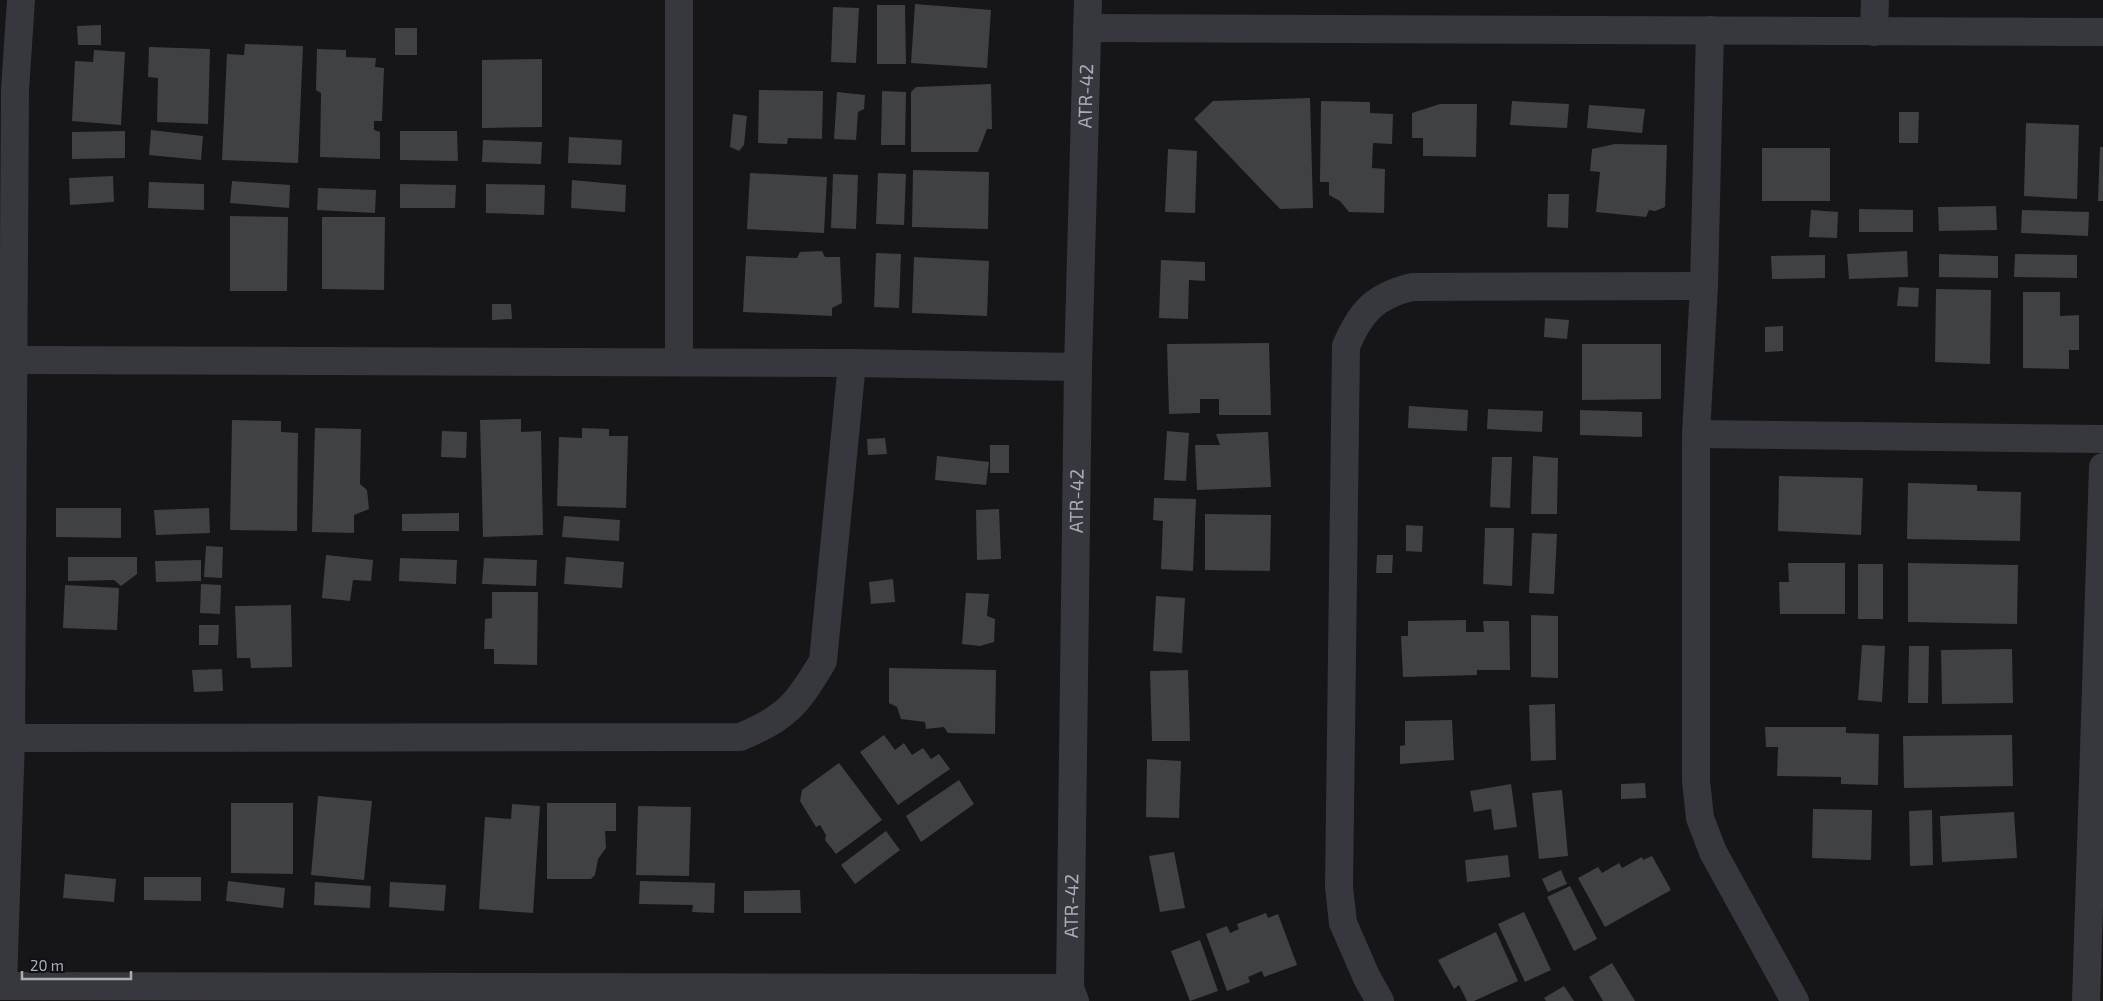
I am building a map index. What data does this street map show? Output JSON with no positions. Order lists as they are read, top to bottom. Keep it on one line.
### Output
{"streets":{"street":["ATR-42"]},"scale_bar":"20 m"}
